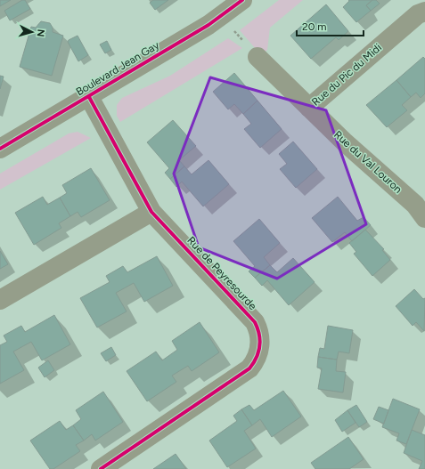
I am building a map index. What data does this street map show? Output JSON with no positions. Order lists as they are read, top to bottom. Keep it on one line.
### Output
{"streets":{"street":["Boulevard Jean Gay","Rue du Pic du Midi","Rue du Val Louron","Rue de Peyresourde"]},"crossings":[["Boulevard Jean Gay","Rue de Peyresourde"],["Rue du Pic du Midi","Rue du Val Louron"]],"scale_bar":"20 m","north":"right"}
